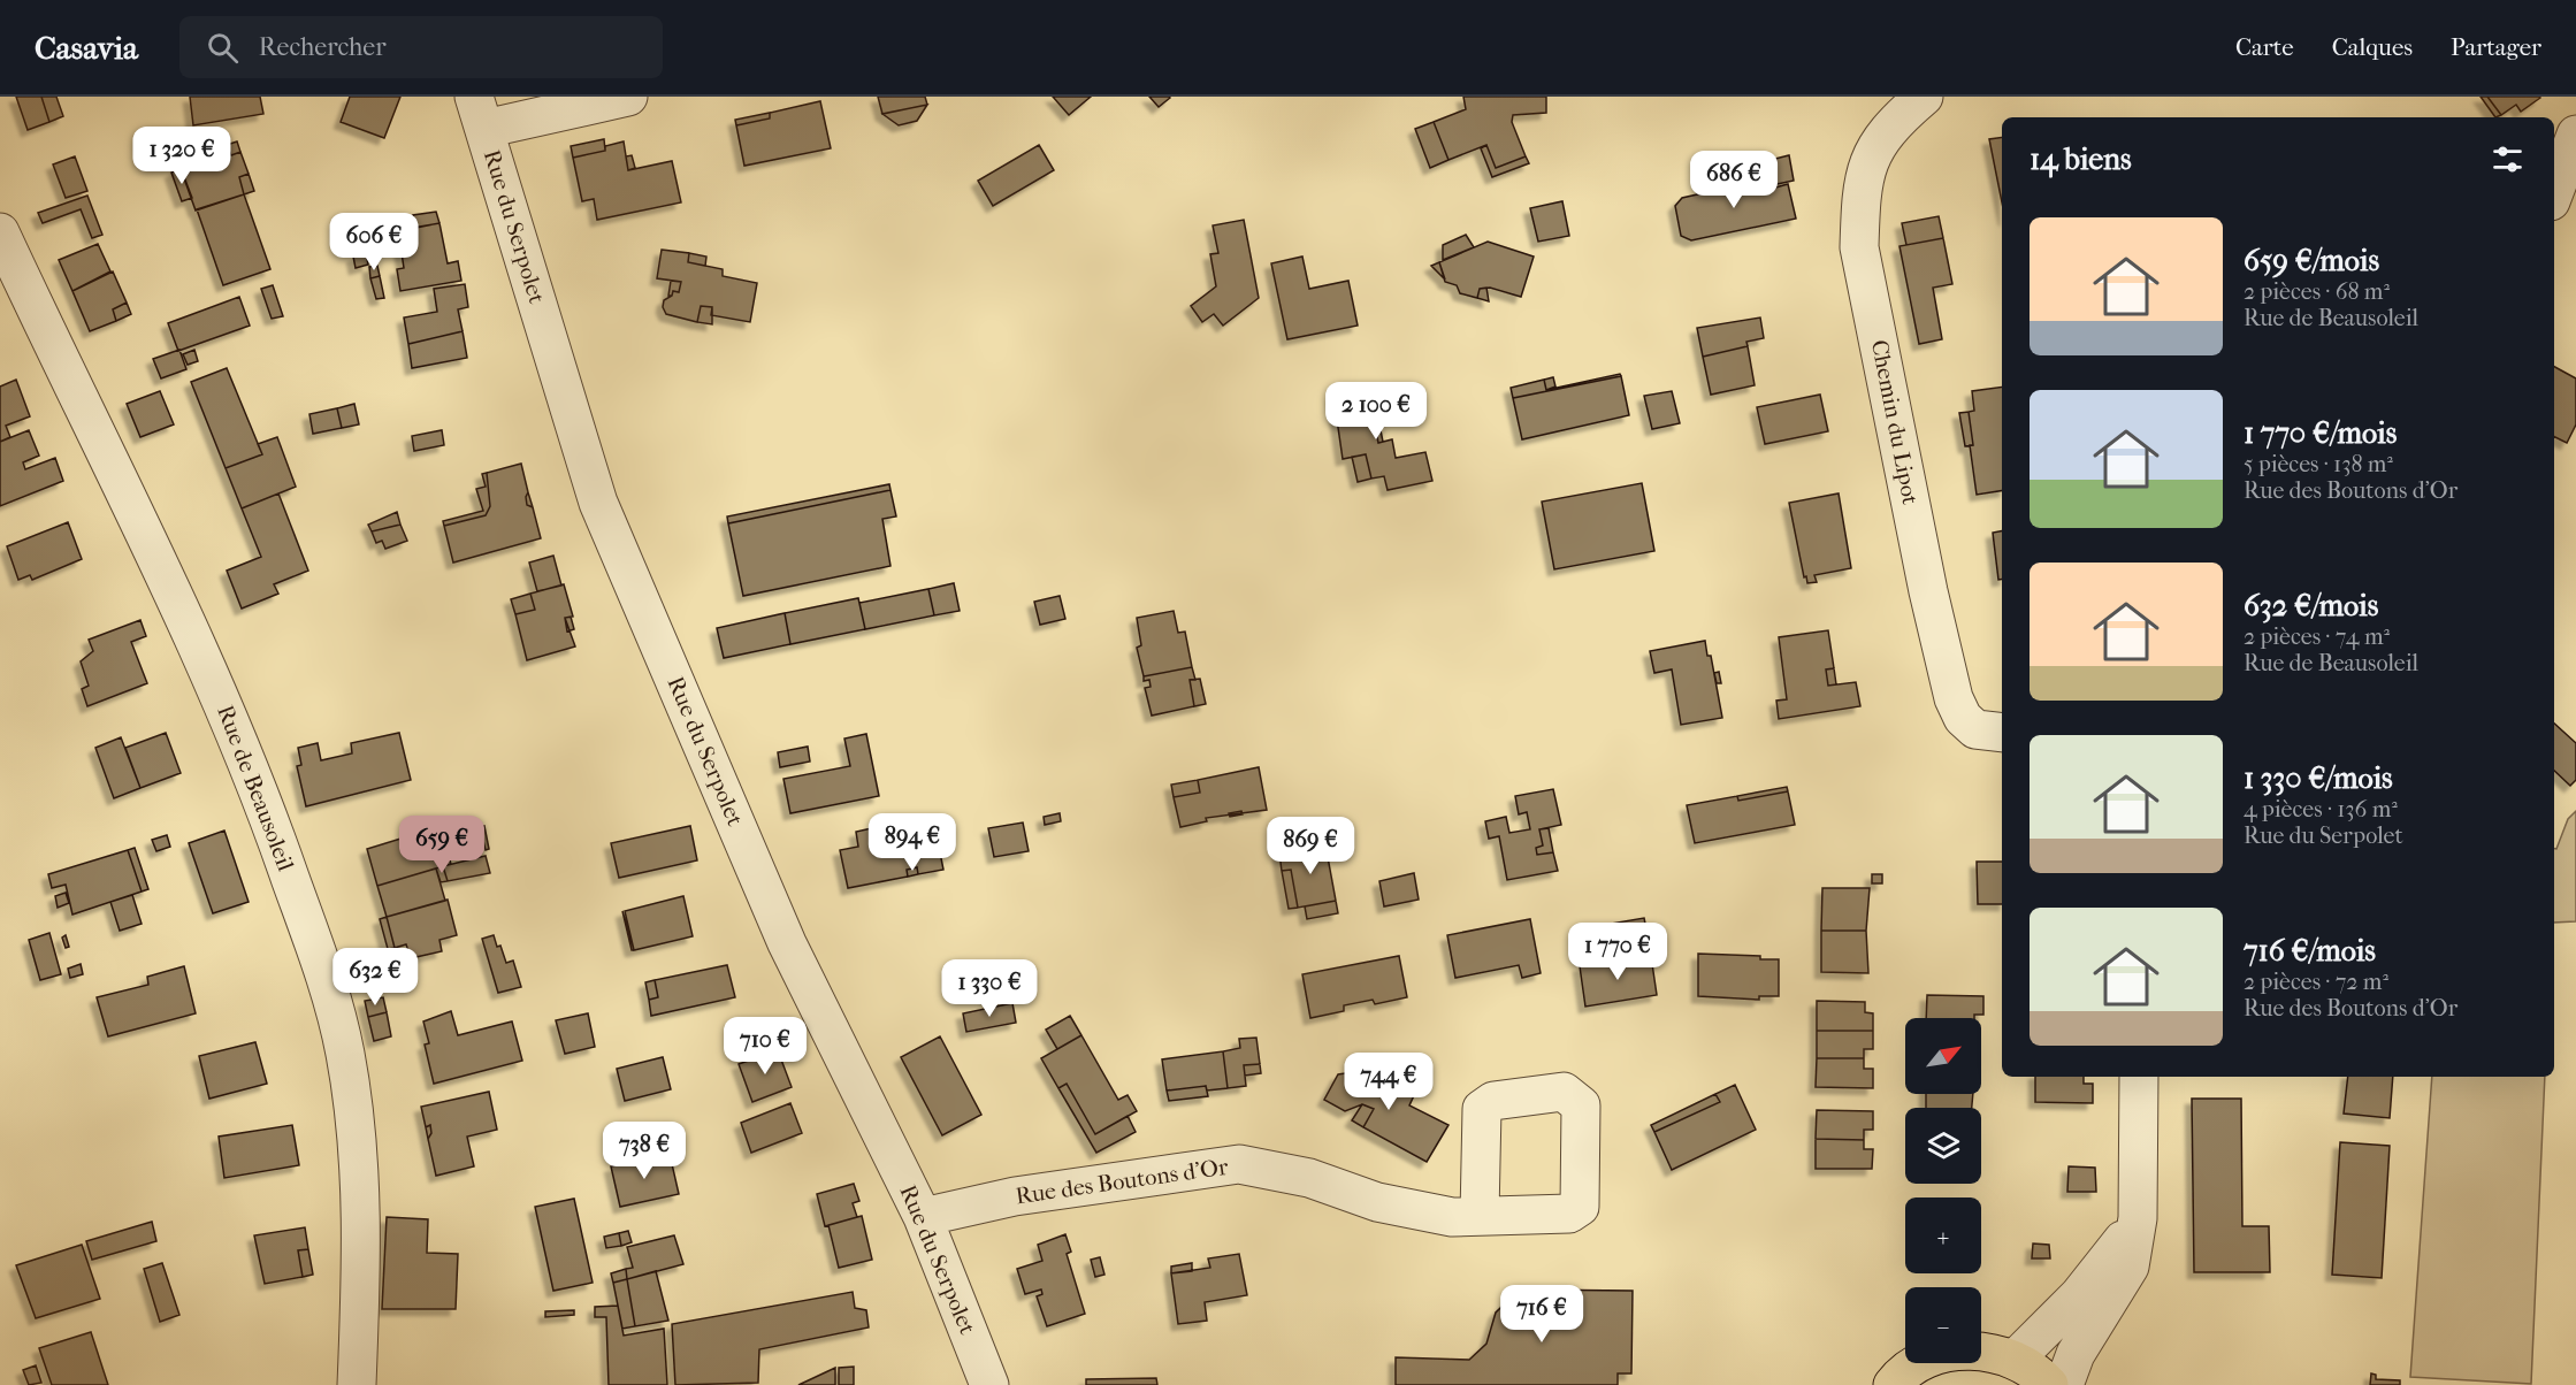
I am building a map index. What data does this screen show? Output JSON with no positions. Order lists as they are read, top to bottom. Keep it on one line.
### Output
{"streets":{"street":["Rue du Serpolet","Chemin du Lipot","Rue de Beausoleil","Rue des Boutons d'Or"]},"crossings":[["Rue du Serpolet","Rue des Boutons d'Or"]],"north":"top right","page":{"header":"Casavia","search":"Rechercher","nav":["Carte","Calques","Partager"],"heading":"14 biens","price":["1 320 €","686 €","606 €","2 100 €","894 €","659 €","869 €","1 770 €","632 €","1 330 €","710 €","744 €","738 €","716 €"],"list":[{"name":"659 €/mois","note":"2 pièces · 68 m² · Rue de Beausoleil"},{"name":"1 770 €/mois","note":"5 pièces · 138 m² · Rue des Boutons d'Or"},{"name":"632 €/mois","note":"2 pièces · 74 m² · Rue de Beausoleil"},{"name":"1 330 €/mois","note":"4 pièces · 136 m² · Rue du Serpolet"},{"name":"716 €/mois","note":"2 pièces · 72 m² · Rue des Boutons d'Or"}],"map_buttons":["+","−"]}}
